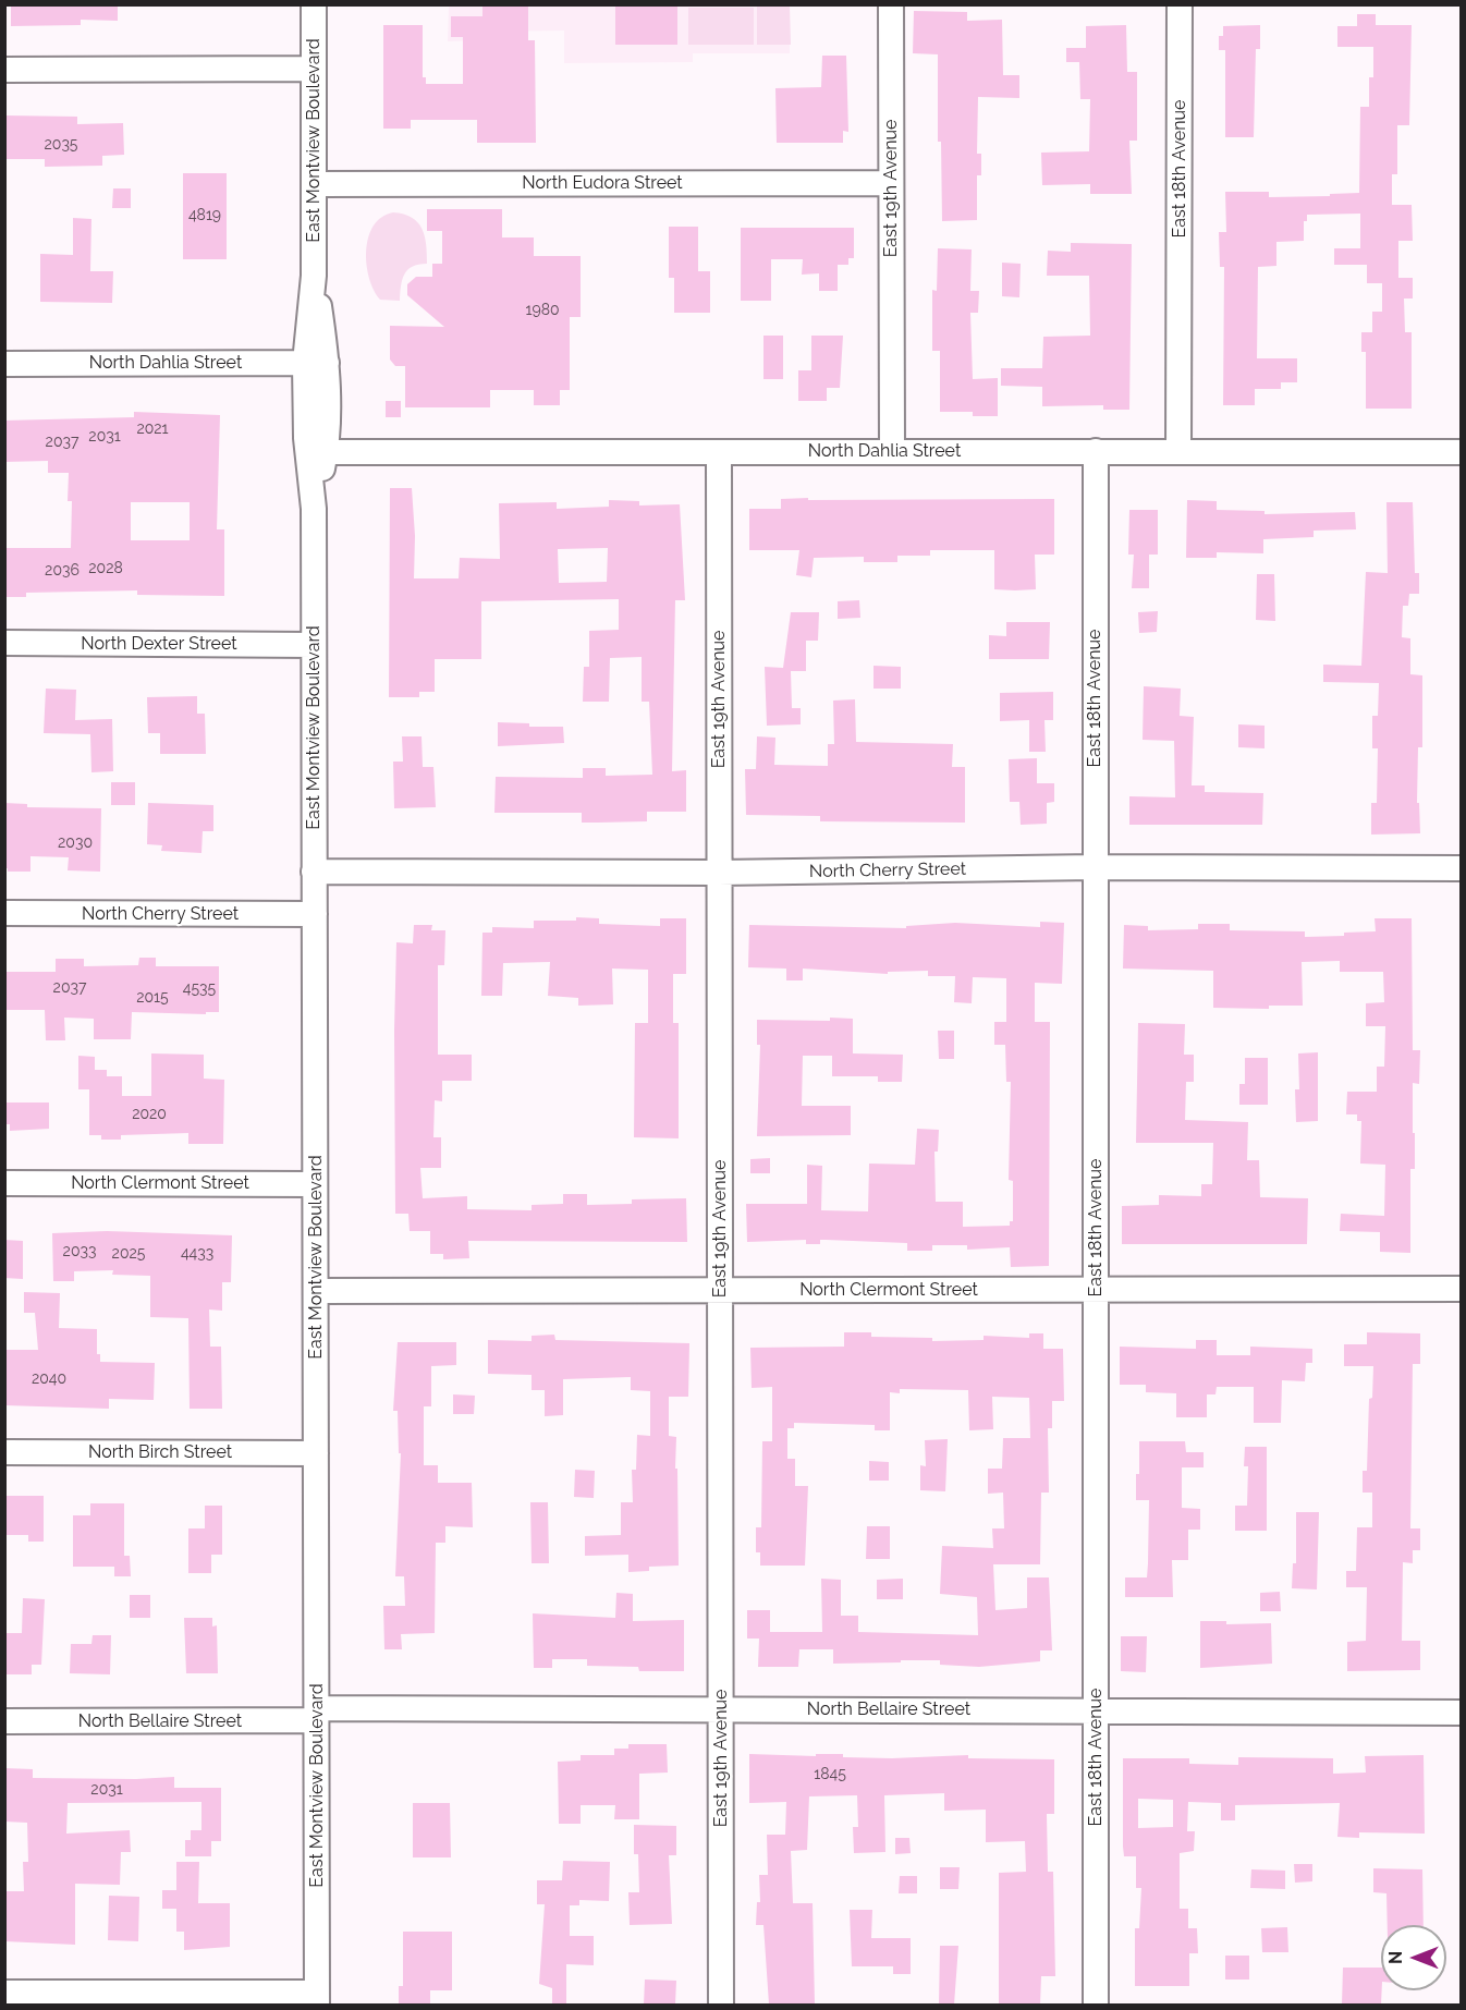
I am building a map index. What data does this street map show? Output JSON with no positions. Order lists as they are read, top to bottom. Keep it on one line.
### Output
{"streets":{"street":["East Montview Boulevard","East 18th Avenue","North Eudora Street","East 19th Avenue","North Dahlia Street","North Dexter Street","North Cherry Street","North Clermont Street","North Birch Street","North Bellaire Street"]},"crossings":[["East Montview Boulevard","North Eudora Street"],["East Montview Boulevard","North Dahlia Street"],["East Montview Boulevard","North Dexter Street"],["East Montview Boulevard","North Cherry Street"],["East Montview Boulevard","North Clermont Street"],["East Montview Boulevard","North Birch Street"],["East Montview Boulevard","North Bellaire Street"],["East 18th Avenue","North Dahlia Street"],["East 18th Avenue","North Cherry Street"],["East 18th Avenue","North Clermont Street"],["East 18th Avenue","North Bellaire Street"],["North Eudora Street","East 19th Avenue"],["East 19th Avenue","North Dahlia Street"],["East 19th Avenue","North Cherry Street"],["East 19th Avenue","North Clermont Street"],["East 19th Avenue","North Bellaire Street"]],"house_numbers":["2035","4819","1980","2021","2031","2037","2028","2036","2030","2037","4535","2015","2020","2033","2025","4433","2040","1845","2031"],"north":"left"}
